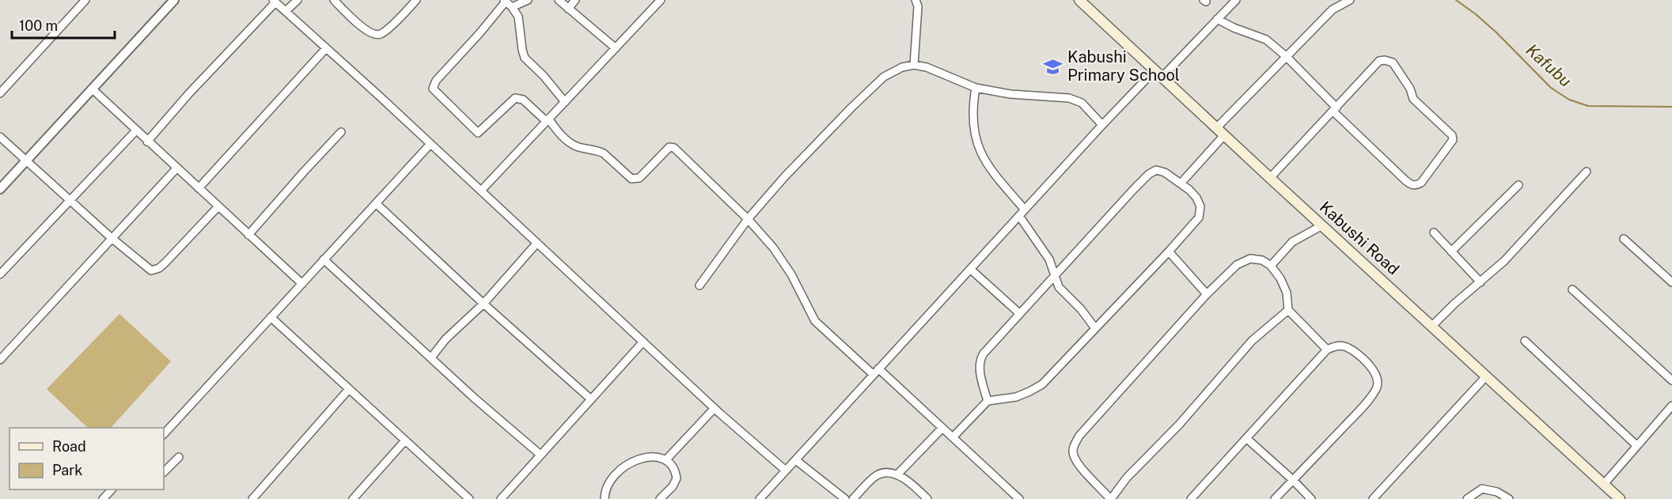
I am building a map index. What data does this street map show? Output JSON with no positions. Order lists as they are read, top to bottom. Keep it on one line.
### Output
{"streets":{"main road":["Kabushi Road"]},"water":["Kafubu"],"places":{"school or university":["Kabushi Primary School"]},"legend":["Road","Park"],"scale_bar":"100 m"}
